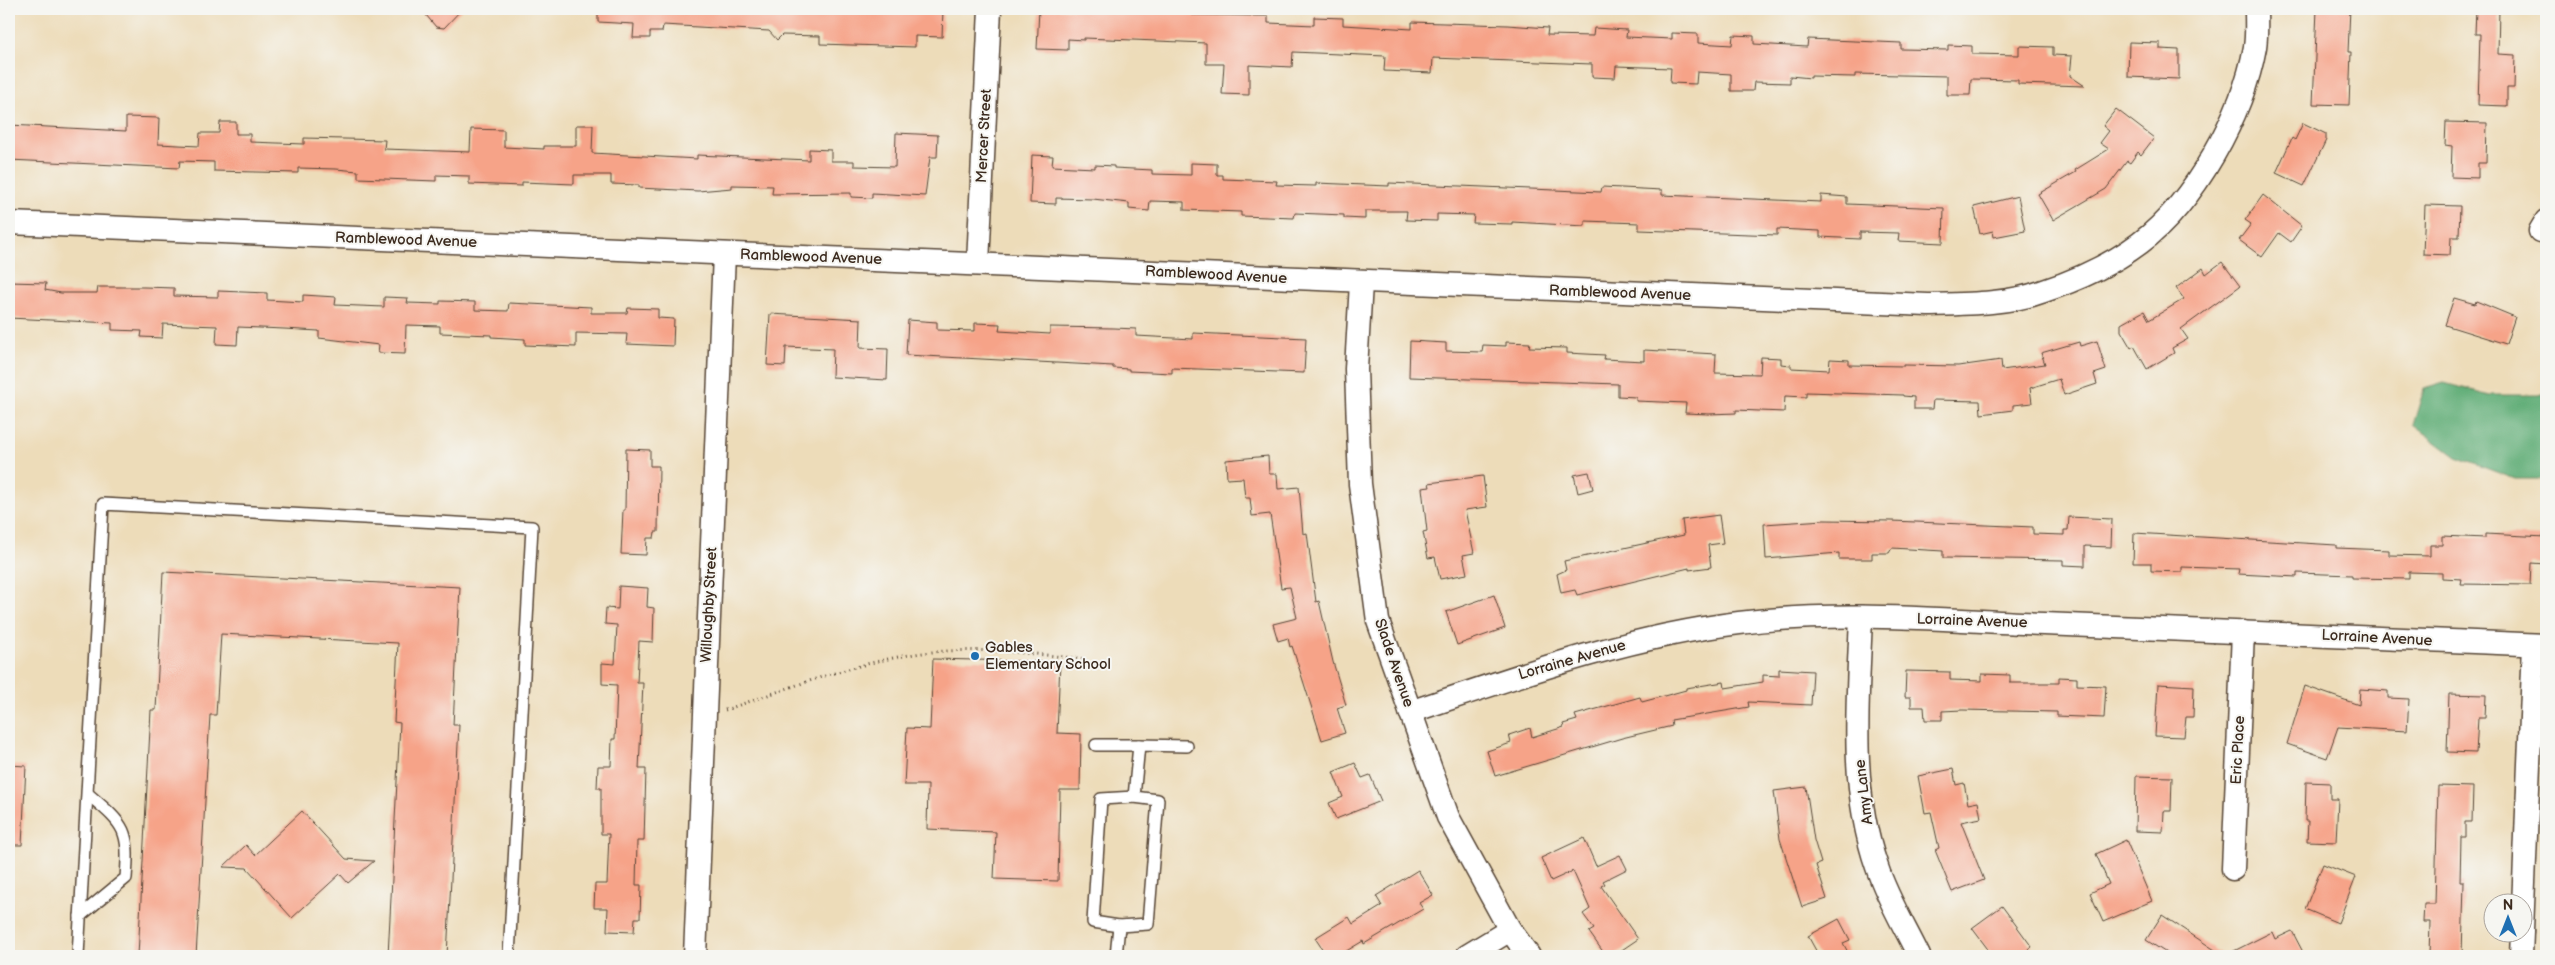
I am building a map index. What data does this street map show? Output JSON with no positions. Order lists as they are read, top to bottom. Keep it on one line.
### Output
{"streets":{"street":["Mercer Street","Ramblewood Avenue","Willoughby Street","Lorraine Avenue","Slade Avenue","Eric Place","Amy Lane"]},"crossings":[["Mercer Street","Ramblewood Avenue"],["Ramblewood Avenue","Willoughby Street"],["Ramblewood Avenue","Slade Avenue"],["Lorraine Avenue","Slade Avenue"],["Lorraine Avenue","Eric Place"],["Lorraine Avenue","Amy Lane"]],"places":["Gables Elementary School"],"north":"top"}
